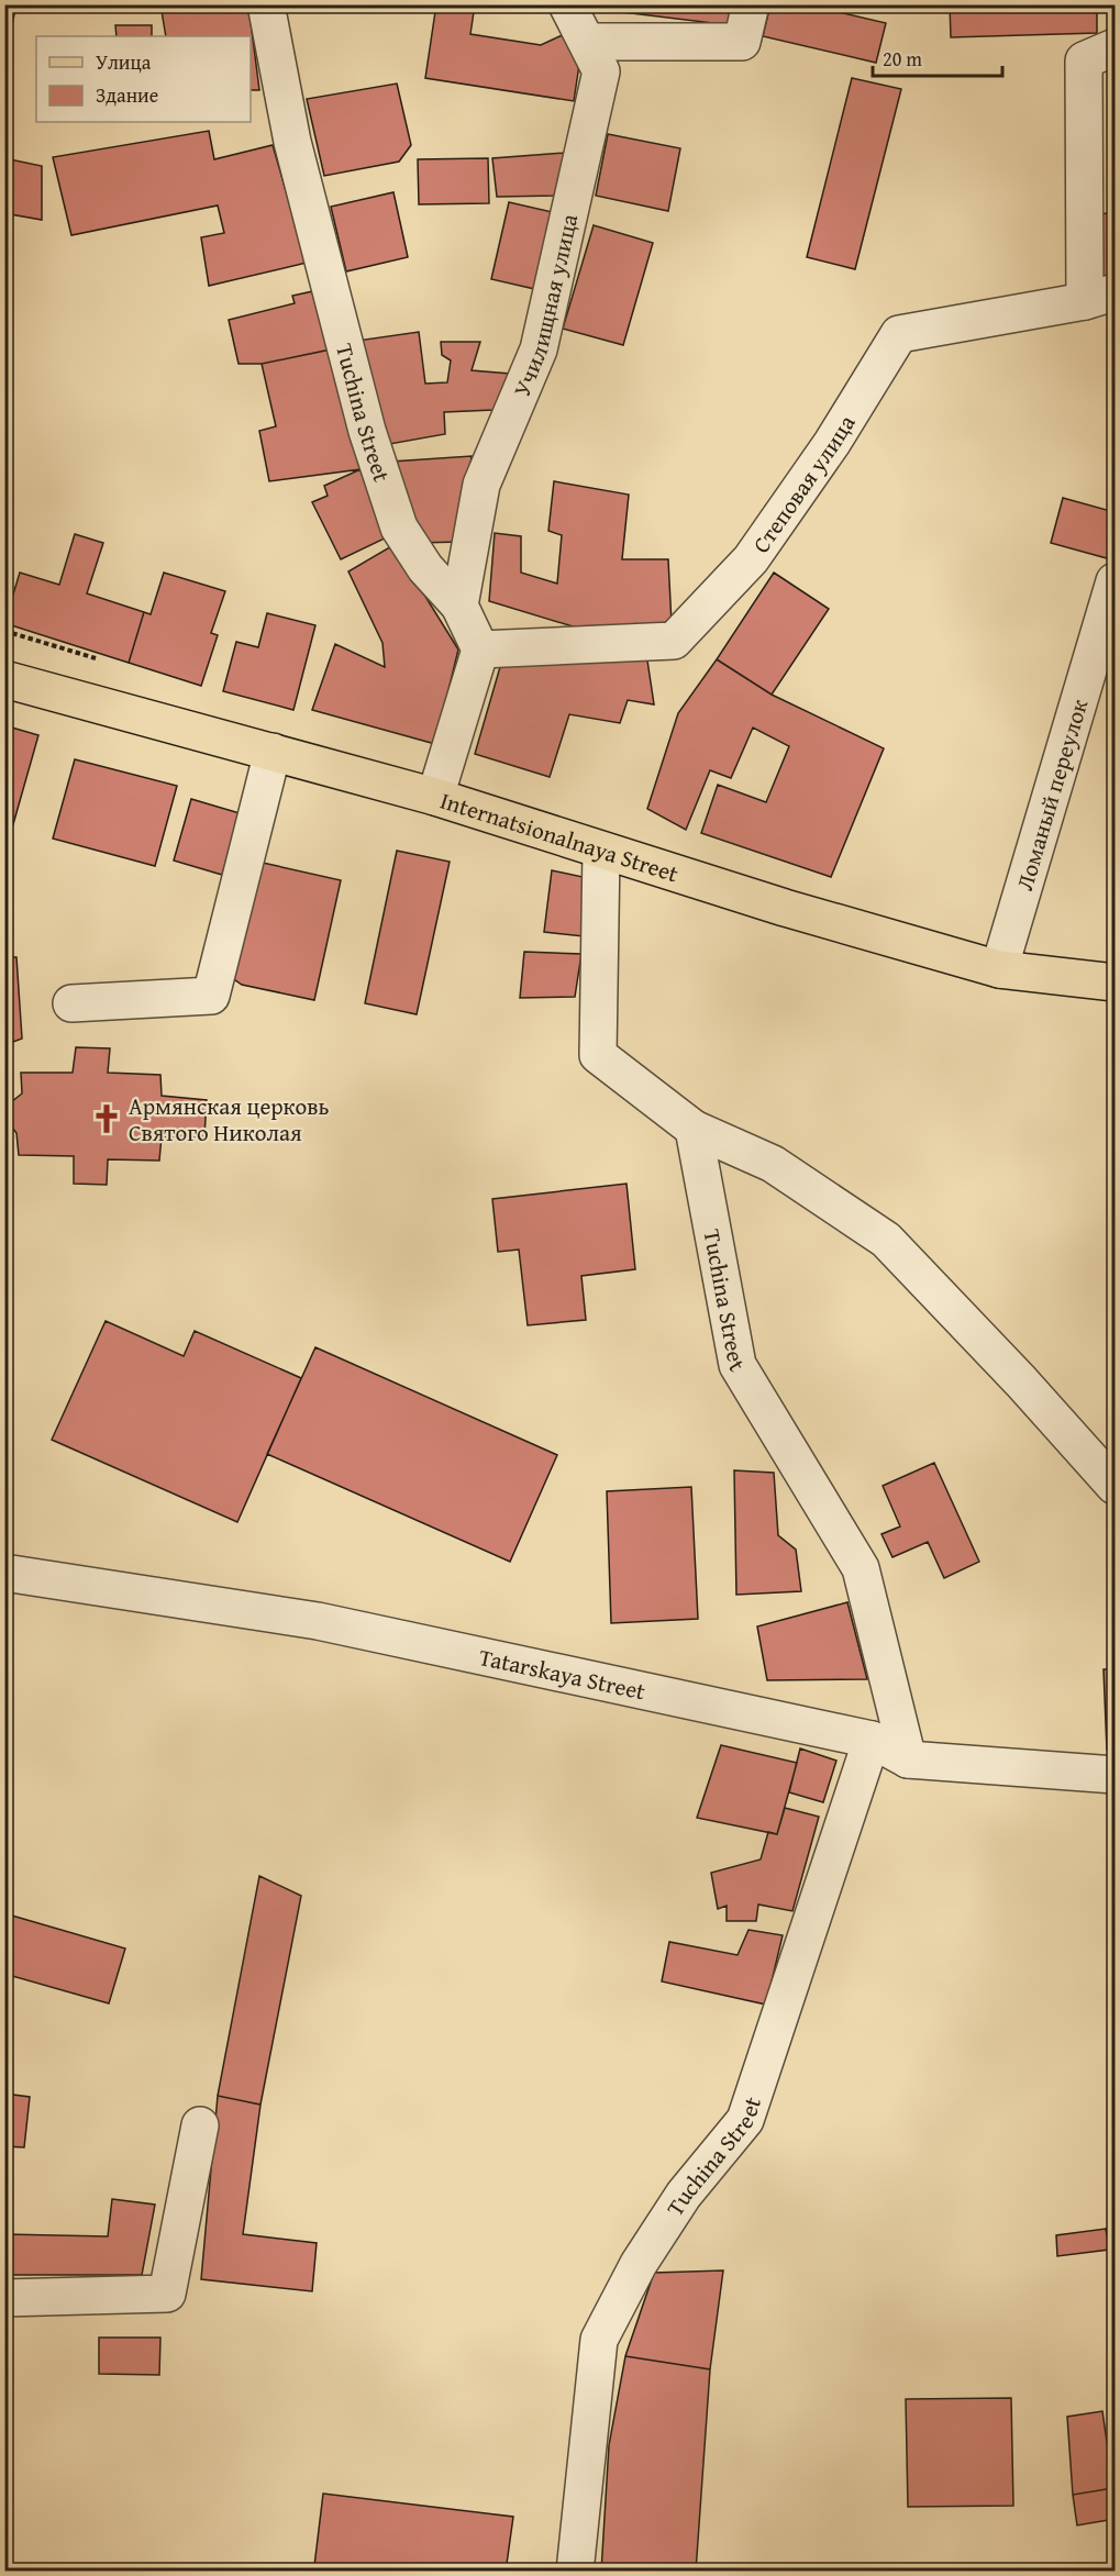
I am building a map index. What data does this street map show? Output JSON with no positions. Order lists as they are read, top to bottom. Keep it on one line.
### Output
{"streets":{"main road":["Internatsionalnaya Street"],"street":["Училищная улица","Tuchina Street","Степовая улица","Ломаный переулок","Tatarskaya Street"]},"crossings":[["Училищная улица","Tuchina Street"],["Tuchina Street","Степовая улица"],["Tuchina Street","Tatarskaya Street"],["Ломаный переулок","Internatsionalnaya Street"]],"places":{"church":["Армянская церковь Святого Николая"]},"legend":["Улица","Здание"],"scale_bar":"20 m"}
